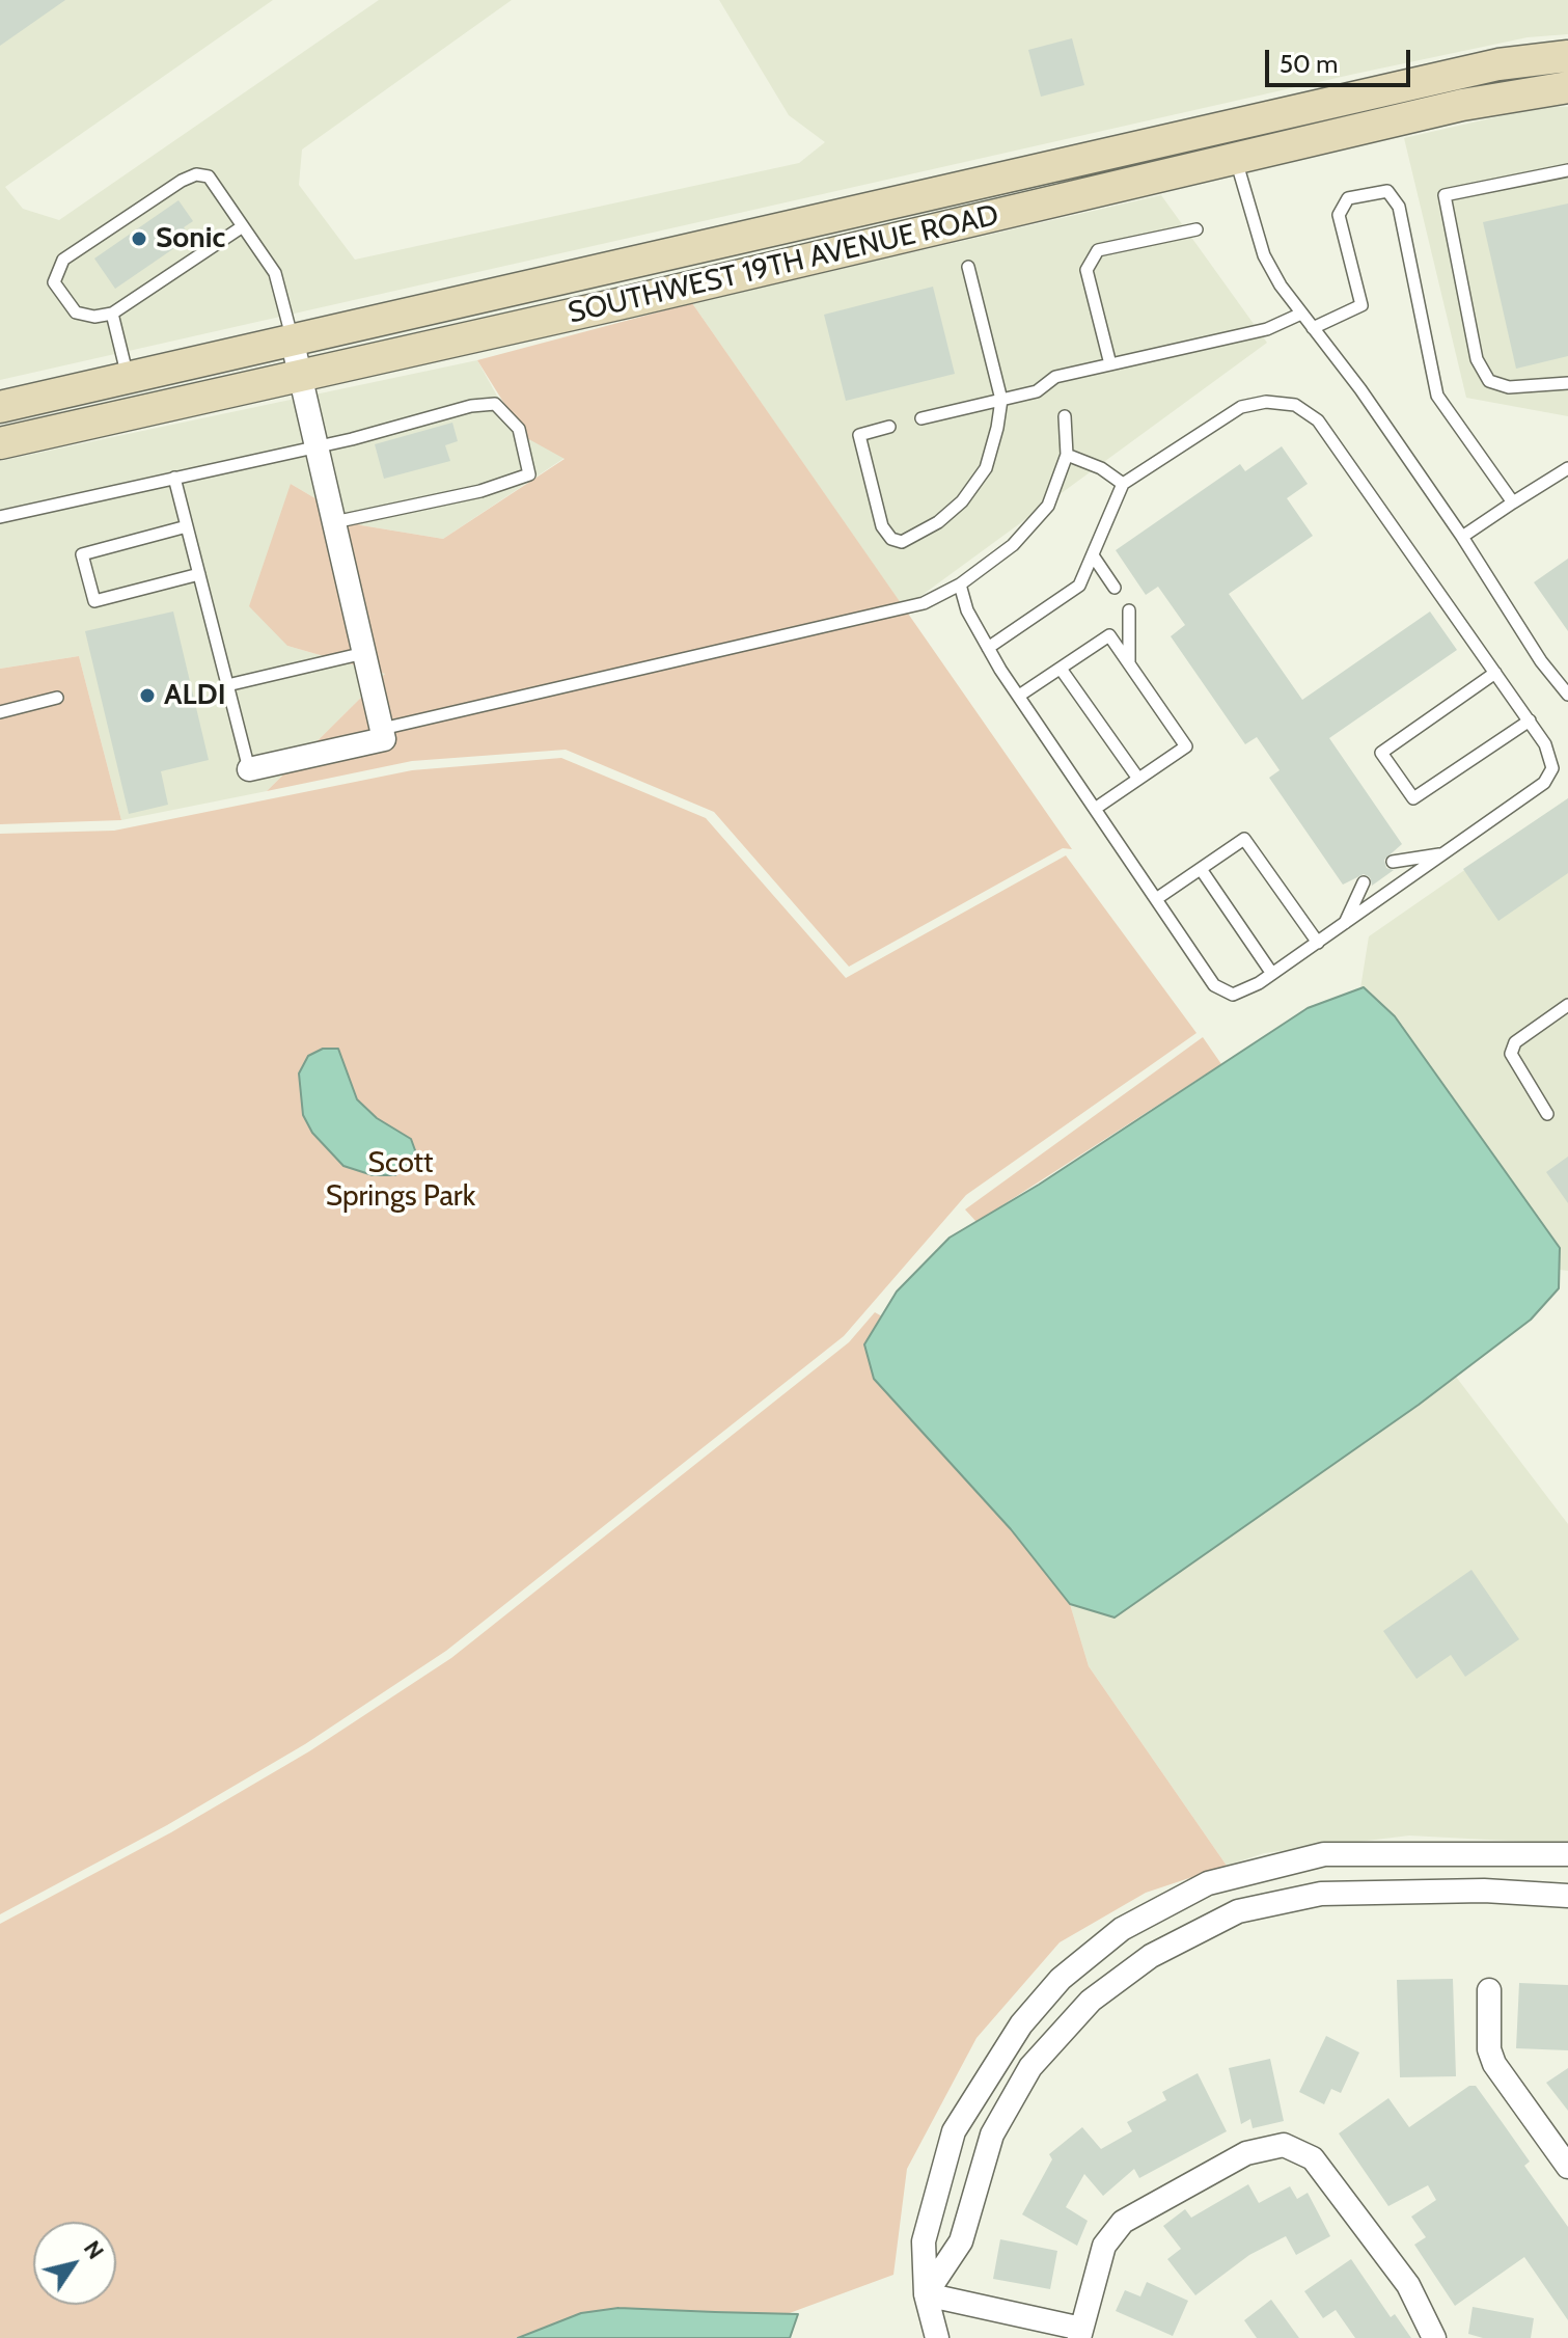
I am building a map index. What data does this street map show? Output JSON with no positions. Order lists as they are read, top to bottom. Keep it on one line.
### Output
{"streets":{"main road":["SOUTHWEST 19TH AVENUE ROAD"]},"parks":["Scott Springs Park"],"places":["Sonic","ALDI"],"scale_bar":"50 m","north":"top right"}
